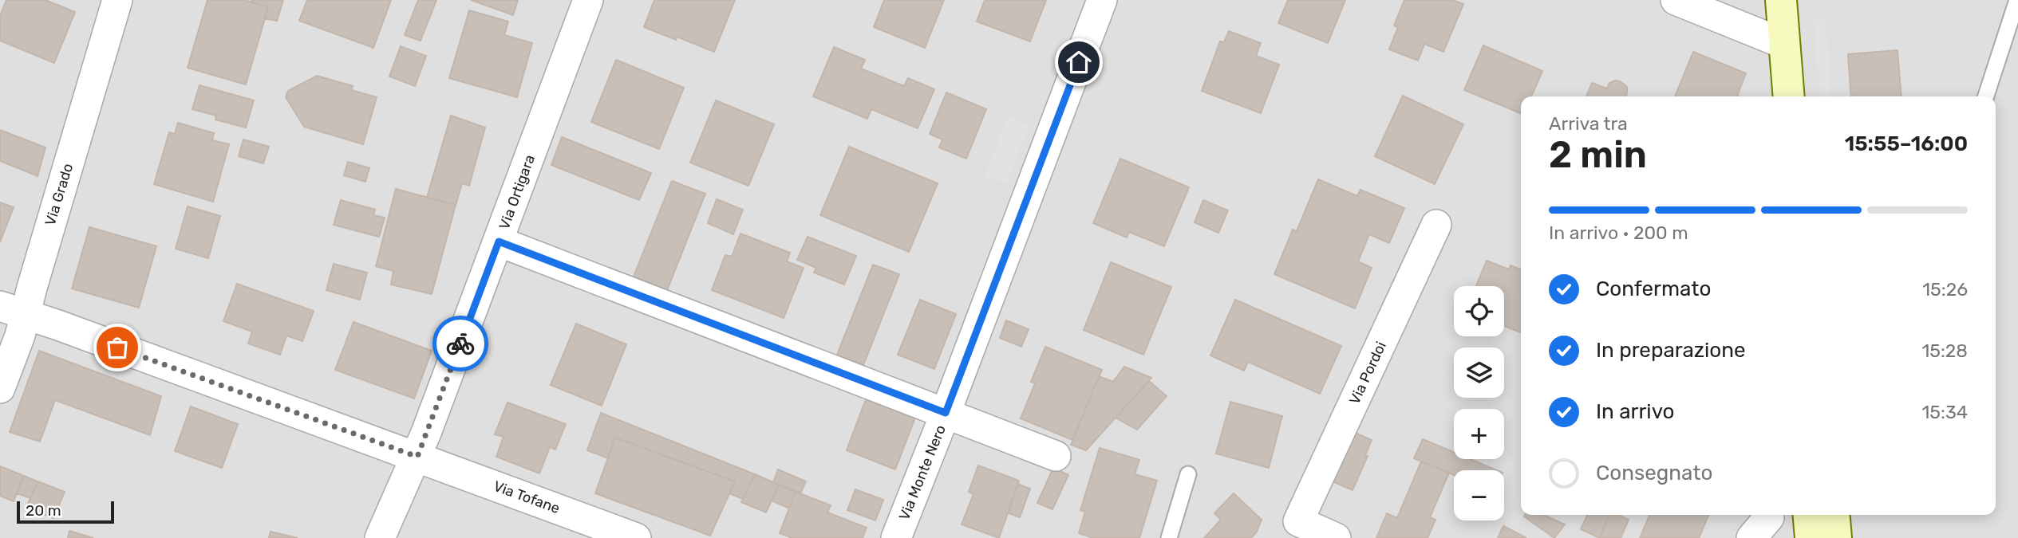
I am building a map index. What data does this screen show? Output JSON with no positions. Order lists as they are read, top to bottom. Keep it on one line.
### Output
{"streets":{"street":["Via Ortigara","Via Grado","Via Pordoi","Via Monte Nero","Via Tofane"]},"crossings":[["Via Ortigara","Via Tofane"],["Via Grado","Via Tofane"]],"scale_bar":"20 m","page":{"heading":["2 min","Arriva tra","15:55–16:00"],"bar":"In arrivo · 200 m","list":[["Confermato","15:26"],["In preparazione","15:28"],["In arrivo","15:34"],"Consegnato"],"map_buttons":["+","−"],"scale":"20 m"}}
